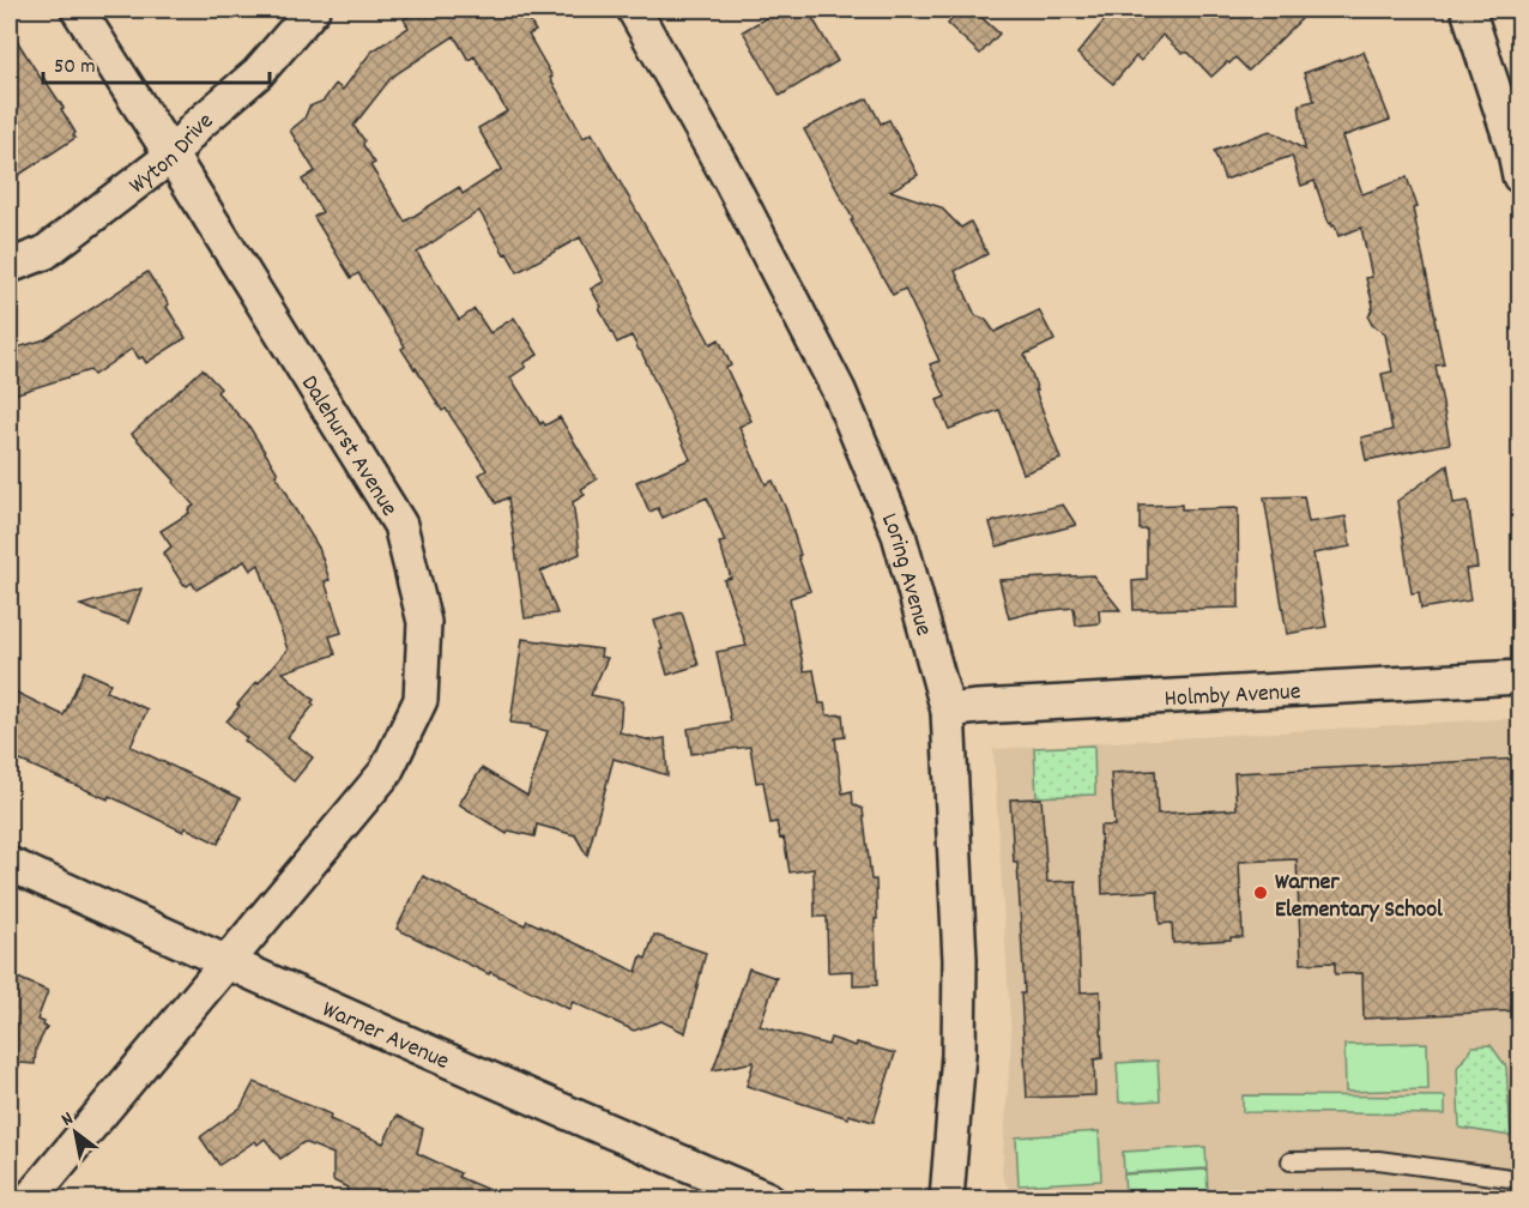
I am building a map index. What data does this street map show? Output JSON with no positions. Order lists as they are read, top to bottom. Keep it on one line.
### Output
{"streets":{"street":["Wyton Drive","Dalehurst Avenue","Loring Avenue","Holmby Avenue","Warner Avenue"]},"crossings":[["Wyton Drive","Dalehurst Avenue"],["Dalehurst Avenue","Warner Avenue"],["Loring Avenue","Holmby Avenue"]],"places":["Warner Elementary School"],"scale_bar":"50 m","north":"top left"}
